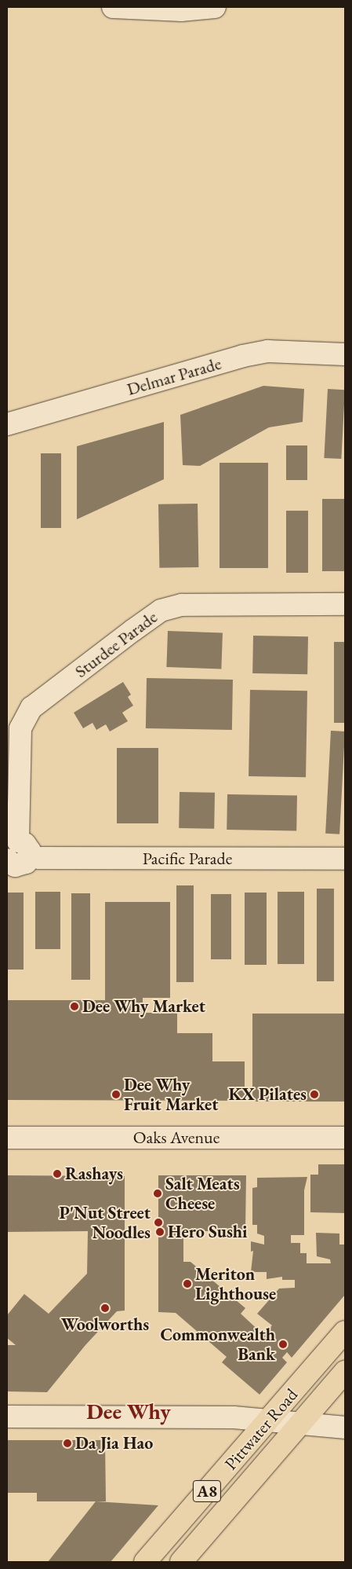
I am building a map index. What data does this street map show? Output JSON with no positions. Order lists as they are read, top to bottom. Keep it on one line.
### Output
{"streets":{"highway":["Pittwater Road","A8"],"street":["Delmar Parade","Sturdee Parade","Pacific Parade","Oaks Avenue"]},"crossings":[["Sturdee Parade","Pacific Parade"]],"districts":["Dee Why"],"places":["Dee Why Market","Dee Why Fruit Market","KX Pilates","Rashays","Salt Meats Cheese","P'Nut Street Noodles","Hero Sushi","Meriton Lighthouse","Woolworths","Commonwealth Bank","Da Jia Hao"]}
